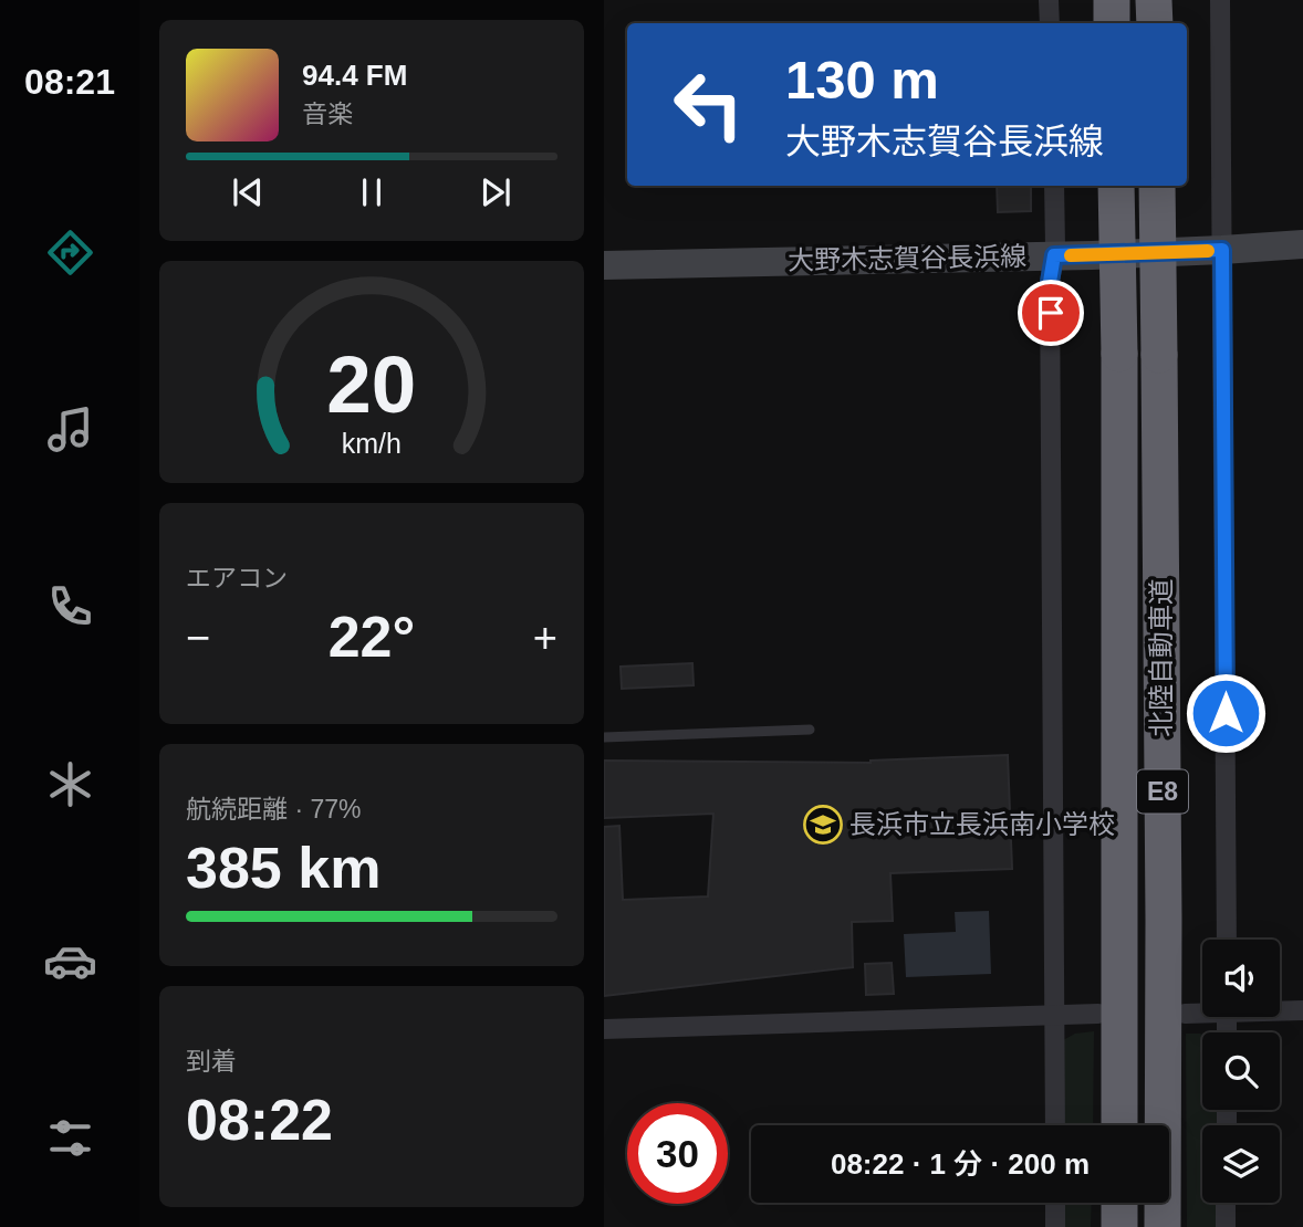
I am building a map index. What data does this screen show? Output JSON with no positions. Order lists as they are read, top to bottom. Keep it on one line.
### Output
{"streets":{"highway":["北陸自動車道","E8"],"main road":["大野木志賀谷長浜線"]},"places":{"school or university":["長浜市立長浜南小学校"]},"page":{"tabs":"08:21","turn":["130 m","大野木志賀谷長浜線"],"song":["94.4 FM","音楽"],"tile":["エアコン",["航続距離 · 77%","385 km"],["到着","08:22"]],"heat":["−","22°","+"],"limit":"30","trip":"08:22 · 1 分 · 200 m","gauge":["20","km/h"]}}
